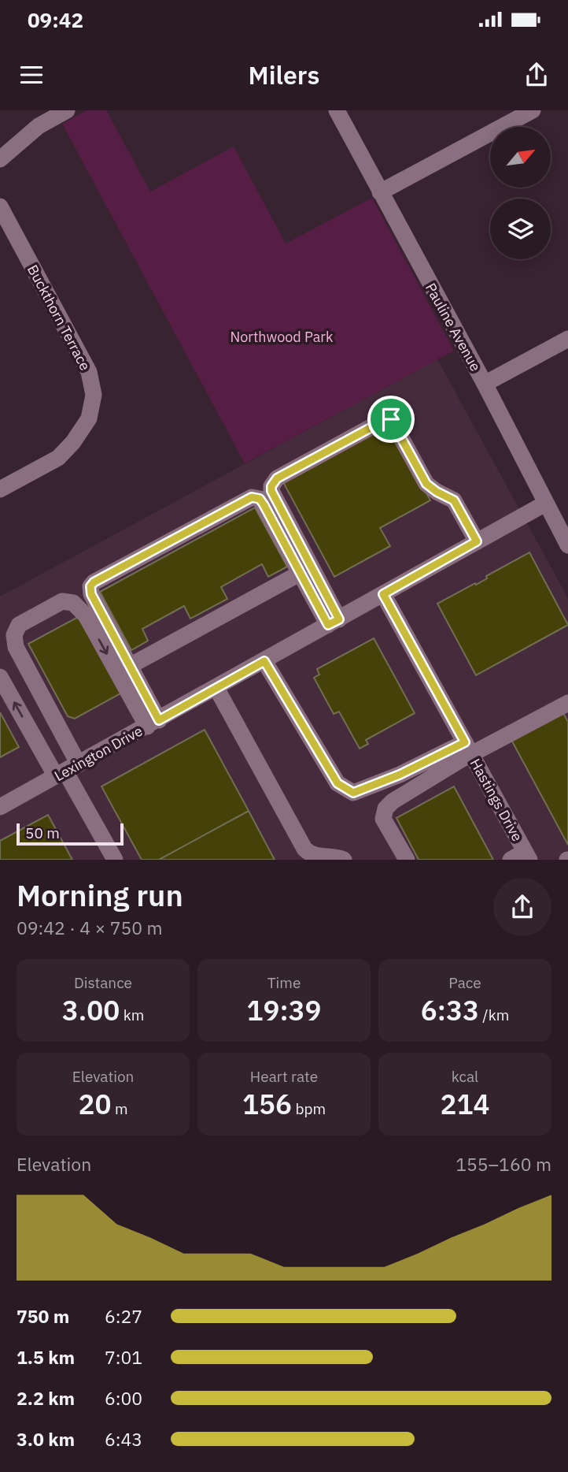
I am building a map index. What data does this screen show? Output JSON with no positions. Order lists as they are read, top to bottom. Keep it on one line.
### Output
{"streets":{"street":["Buckthorn Terrace","Pauline Avenue","Lexington Drive","Hastings Drive"]},"crossings":[["Pauline Avenue","Lexington Drive"],["Lexington Drive","Hastings Drive"]],"parks":["Northwood Park"],"scale_bar":"50 m","north":"top right","page":{"status":"09:42","header":"Milers","scale":"50 m","heading":["Morning run","09:42 · 4 × 750 m"],"stats":[["Distance","3.00 km"],["Time","19:39"],["Pace","6:33 /km"],["Elevation","20 m"],["Heart rate","156 bpm"],["kcal","214"]],"chart":["Elevation","155–160 m"],"list":[{"name":"750 m","note":"6:27"},{"name":"1.5 km","note":"7:01"},{"name":"2.2 km","note":"6:00"},{"name":"3.0 km","note":"6:43"}]}}
